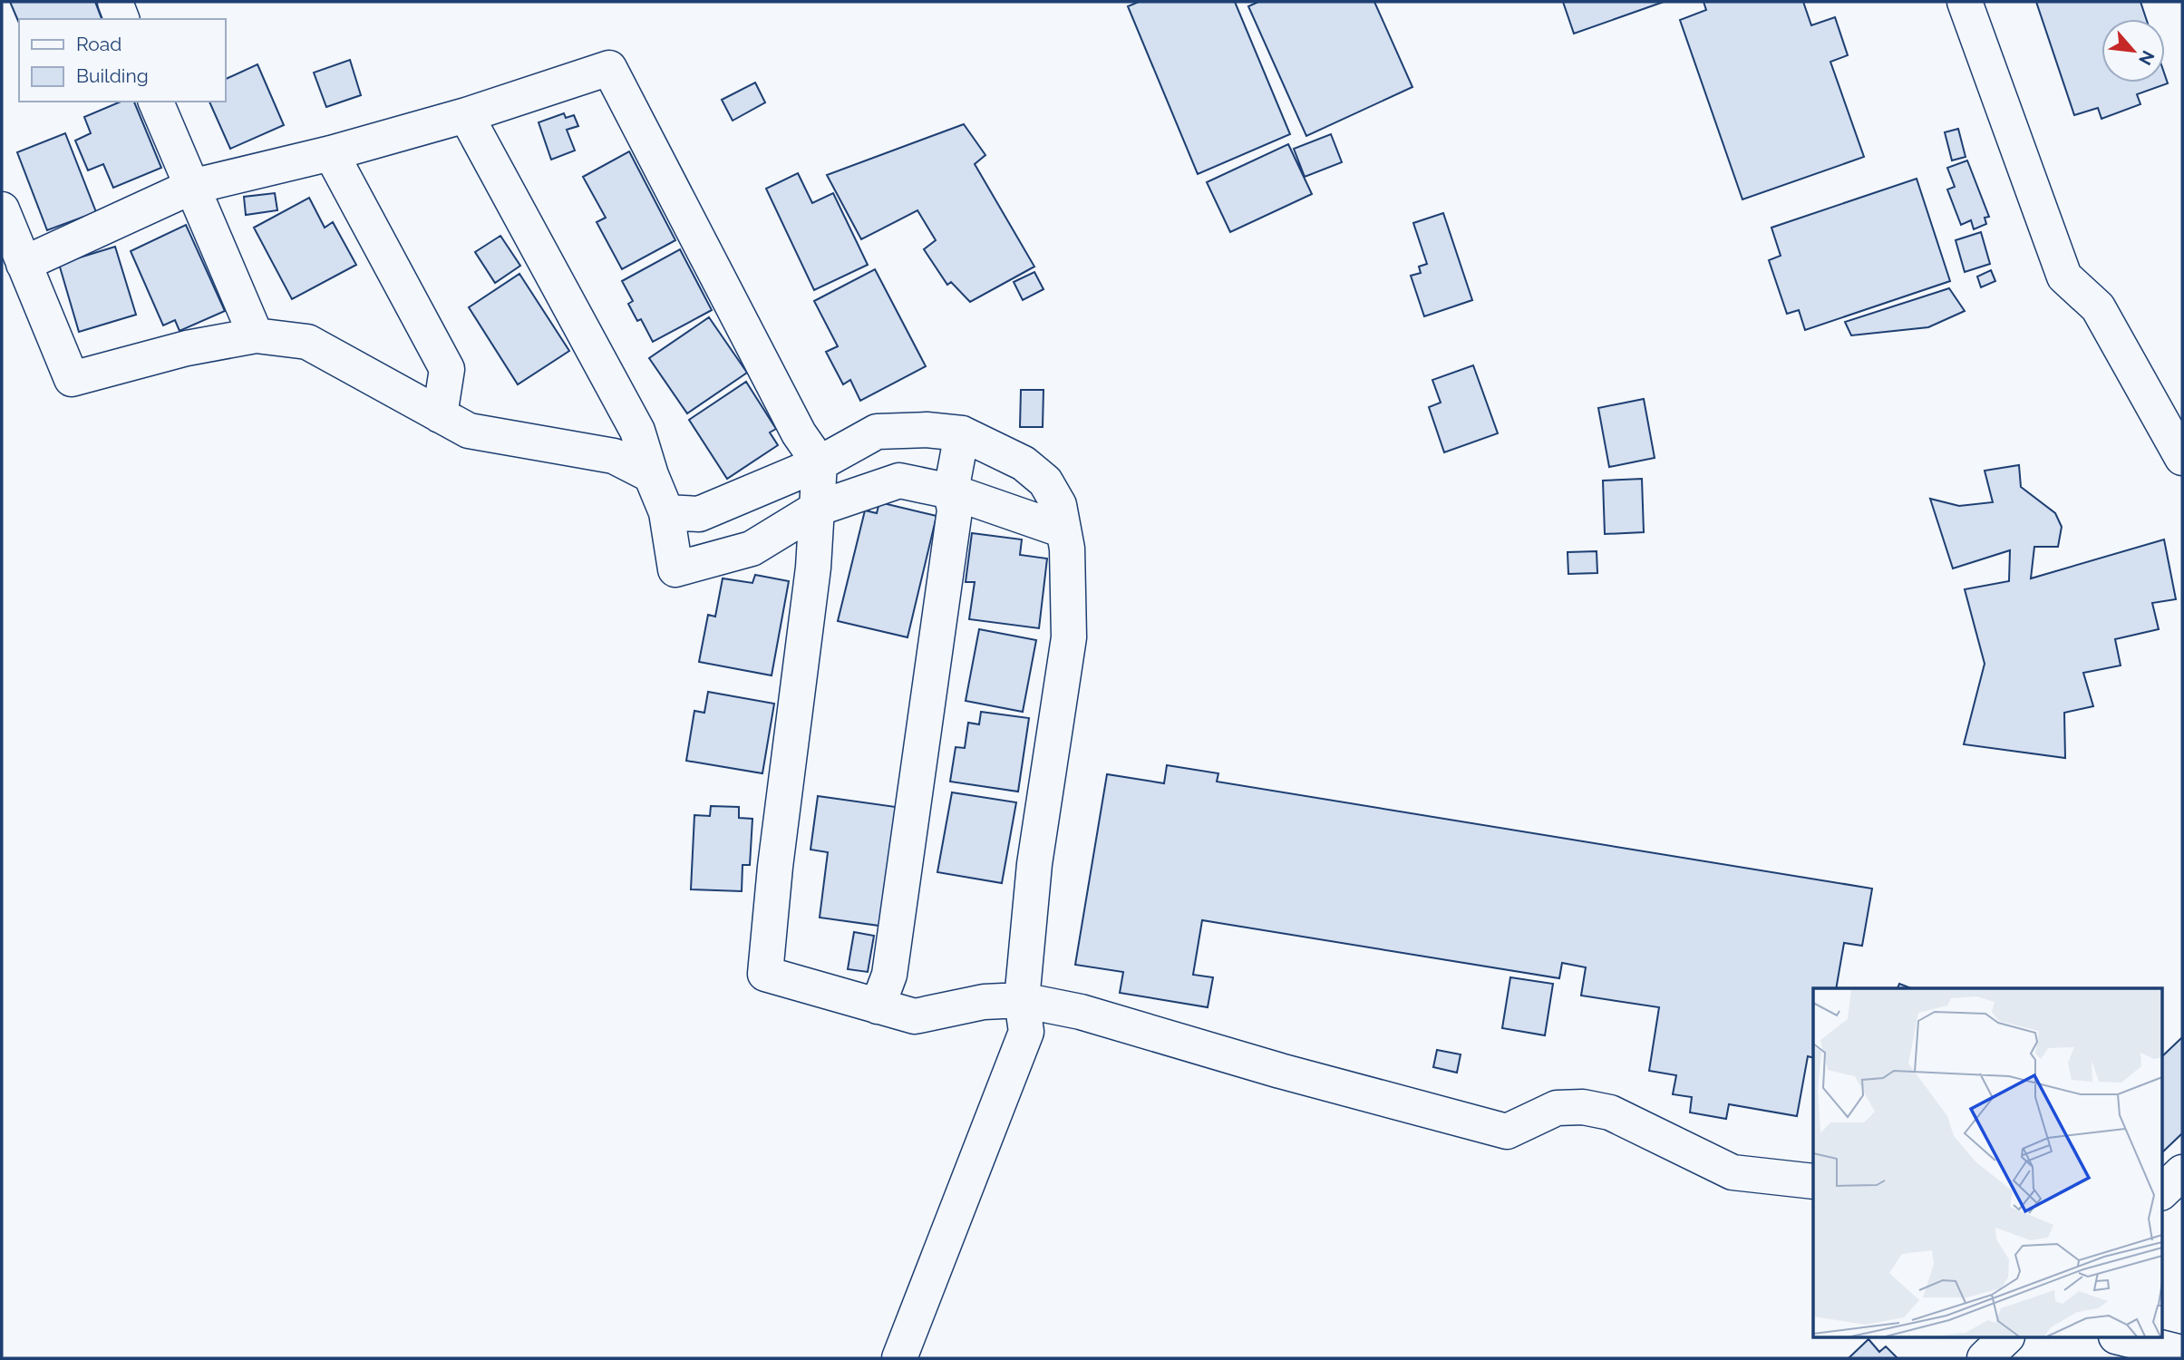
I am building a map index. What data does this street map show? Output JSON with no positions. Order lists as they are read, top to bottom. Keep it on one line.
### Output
{"legend":["Road","Building"],"north":"bottom right"}
